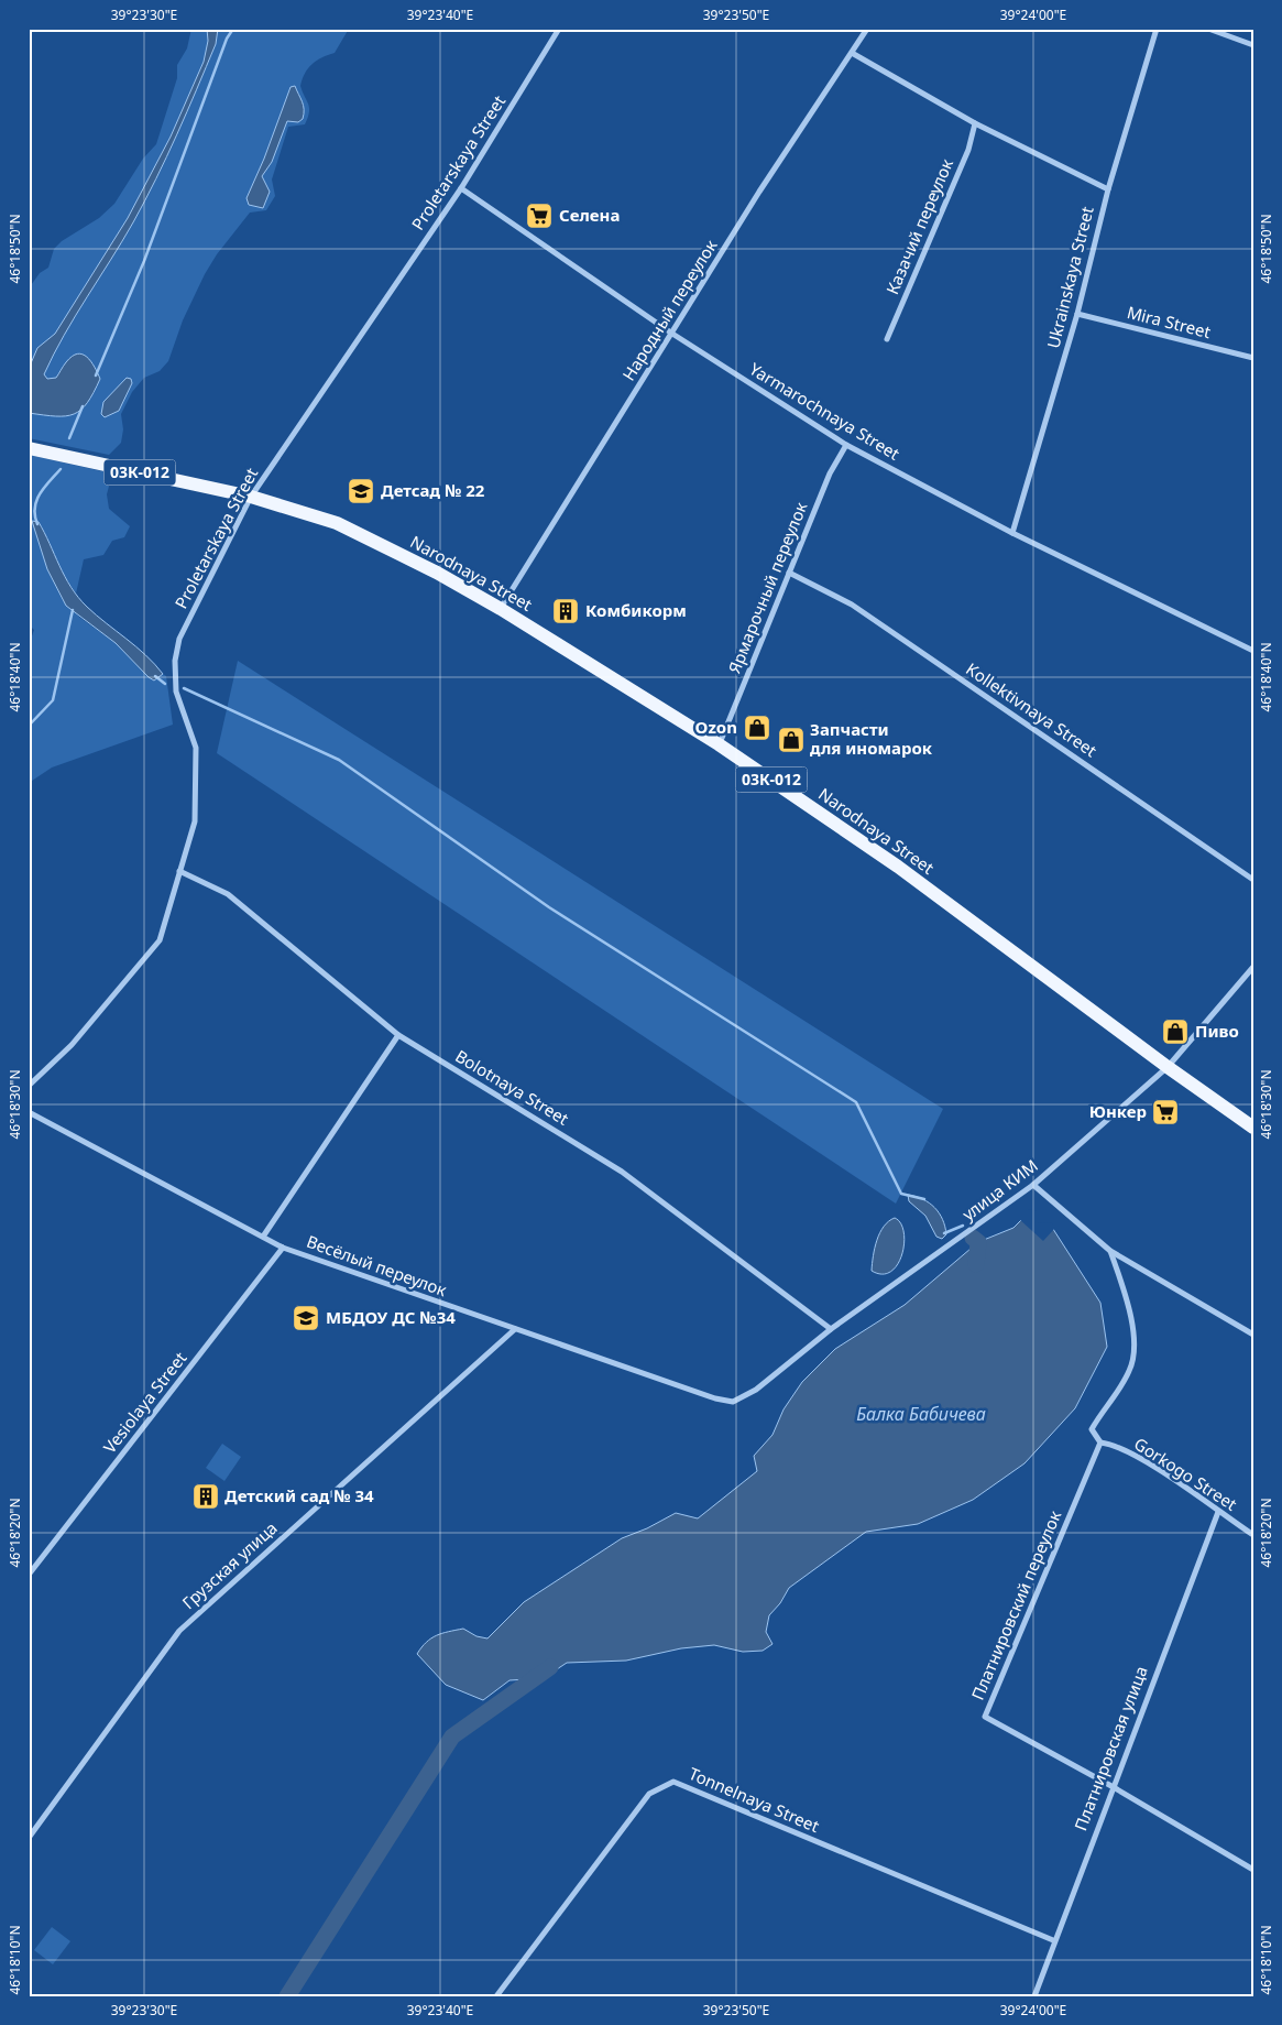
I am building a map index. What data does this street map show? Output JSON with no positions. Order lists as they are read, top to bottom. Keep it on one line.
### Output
{"streets":{"main road":["03К-012","Narodnaya Street"],"street":["Proletarskaya Street","Казачий переулок","Ukrainskaya Street","Народный переулок","Mira Street","Yarmarochnaya Street","Ярмарочный переулок","Kollektivnaya Street","Bolotnaya Street","улица КИМ","Весёлый переулок","Vesiolaya Street","Gorkogo Street","Грузская улица","Платнировский переулок","Платнировская улица","Tonnelnaya Street"]},"crossings":[["Proletarskaya Street","Yarmarochnaya Street"],["Proletarskaya Street","03К-012"],["Proletarskaya Street","Narodnaya Street"],["Proletarskaya Street","Bolotnaya Street"],["Ukrainskaya Street","Mira Street"],["Ukrainskaya Street","Yarmarochnaya Street"],["Народный переулок","Yarmarochnaya Street"],["Народный переулок","Narodnaya Street"],["Yarmarochnaya Street","Ярмарочный переулок"],["03К-012","Narodnaya Street"],["Narodnaya Street","Ярмарочный переулок"],["Narodnaya Street","улица КИМ"],["Ярмарочный переулок","Kollektivnaya Street"],["Bolotnaya Street","улица КИМ"],["улица КИМ","Весёлый переулок"],["Весёлый переулок","Vesiolaya Street"],["Весёлый переулок","Грузская улица"],["Gorkogo Street","Платнировский переулок"],["Gorkogo Street","Платнировская улица"],["Платнировский переулок","Платнировская улица"],["Платнировская улица","Tonnelnaya Street"]],"water":["Балка Бабичева"],"places":{"supermarket":["Селена","Юнкер"],"school or university":["Детсад № 22","МБДОУ ДС №34"],"building":["Комбикорм","Детский сад № 34"],"shop":["Ozon","Запчасти для иномарок","Пиво"]},"coordinates":["39°23'30\"E","39°23'40\"E","39°23'50\"E","39°24'00\"E","46°18'50\"N","46°18'40\"N","46°18'30\"N","46°18'20\"N","46°18'10\"N"]}
